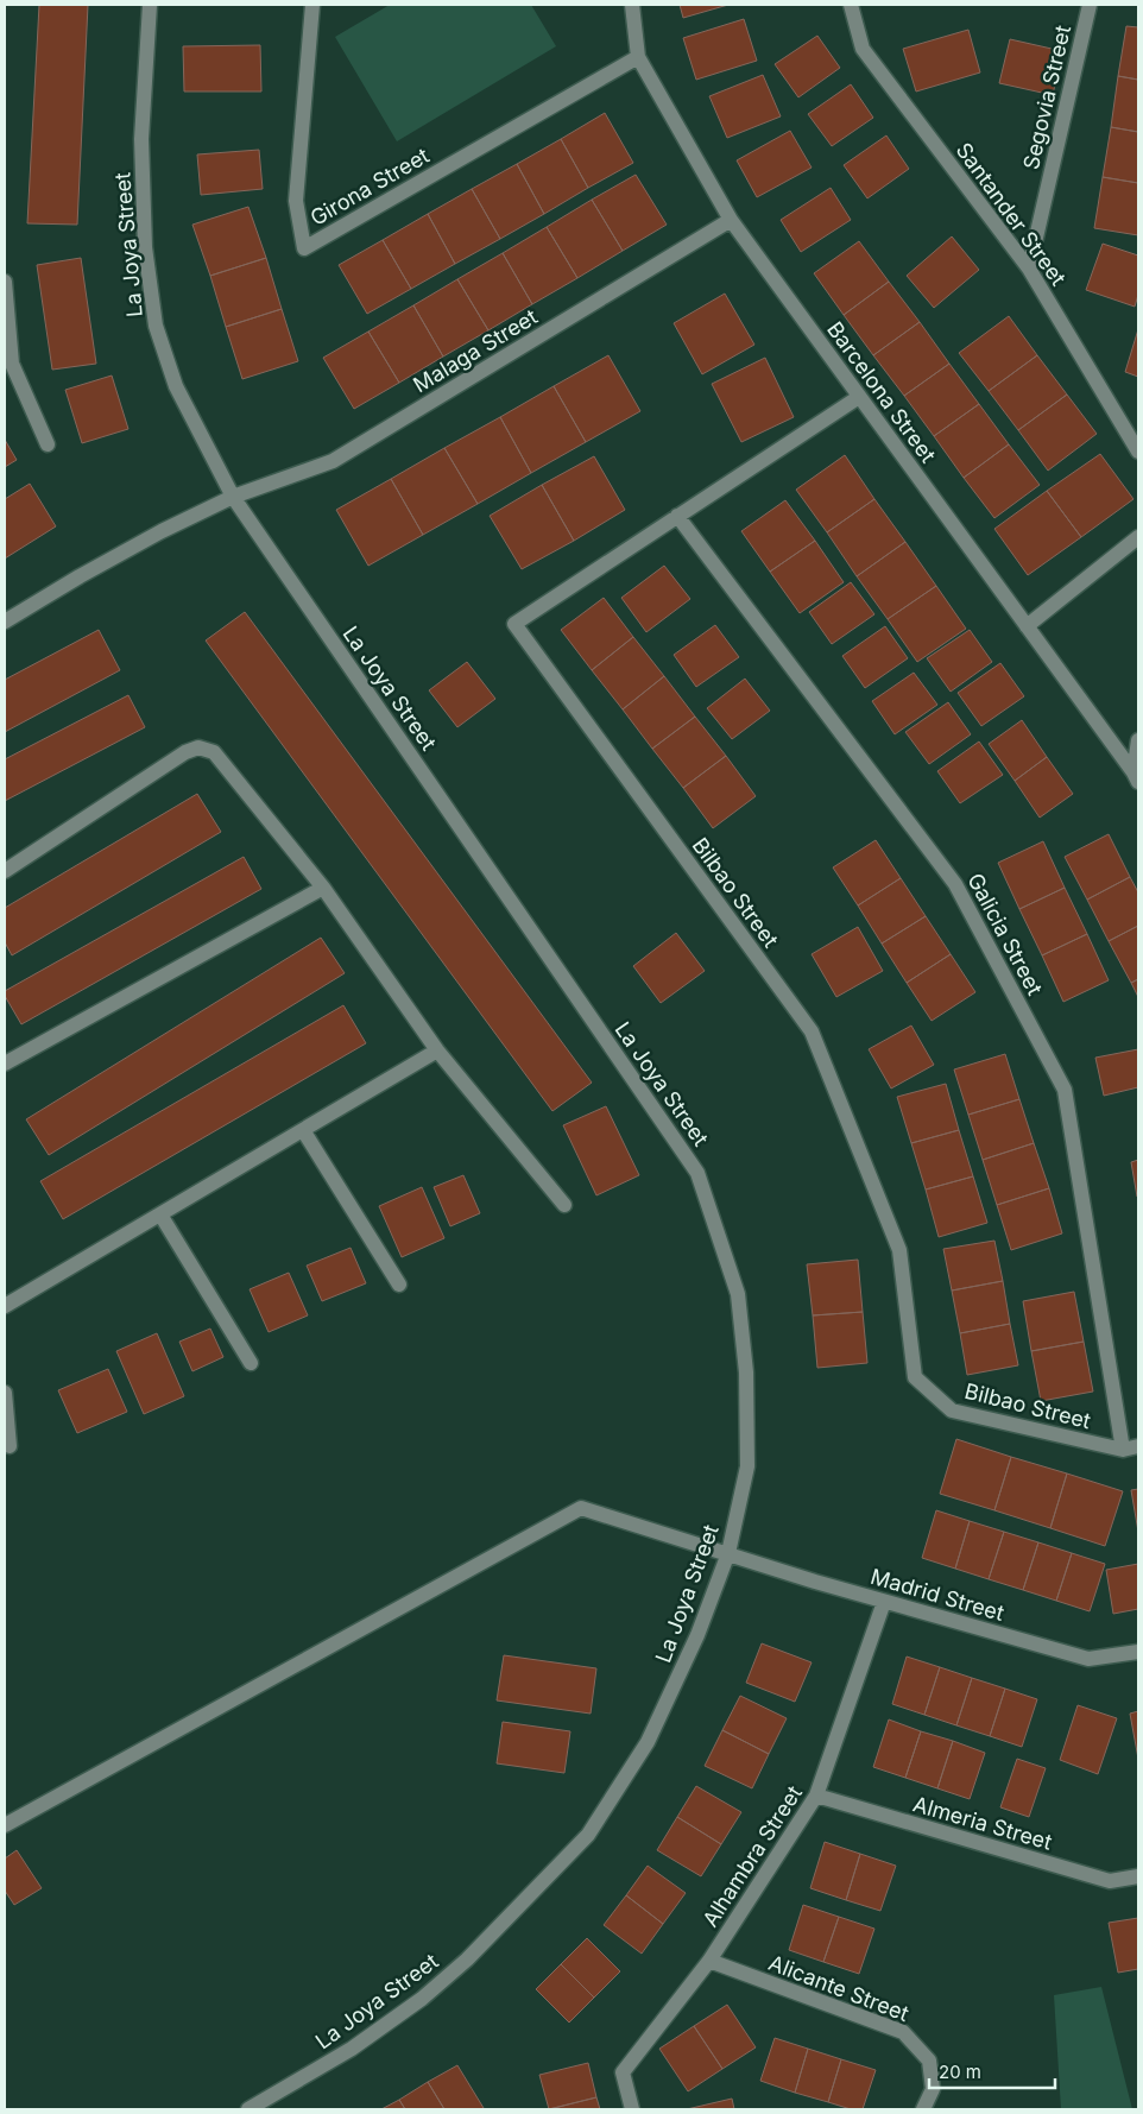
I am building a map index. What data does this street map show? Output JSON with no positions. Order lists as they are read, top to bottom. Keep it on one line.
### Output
{"streets":{"street":["Segovia Street","Girona Street","Santander Street","La Joya Street","Malaga Street","Barcelona Street","Bilbao Street","Galicia Street","Madrid Street","Almeria Street","Alhambra Street","Alicante Street"]},"crossings":[["Segovia Street","Santander Street"],["Girona Street","Barcelona Street"],["La Joya Street","Malaga Street"],["La Joya Street","Madrid Street"],["Malaga Street","Barcelona Street"],["Barcelona Street","Bilbao Street"],["Bilbao Street","Galicia Street"],["Madrid Street","Alhambra Street"],["Almeria Street","Alhambra Street"],["Alhambra Street","Alicante Street"]],"scale_bar":"20 m"}
